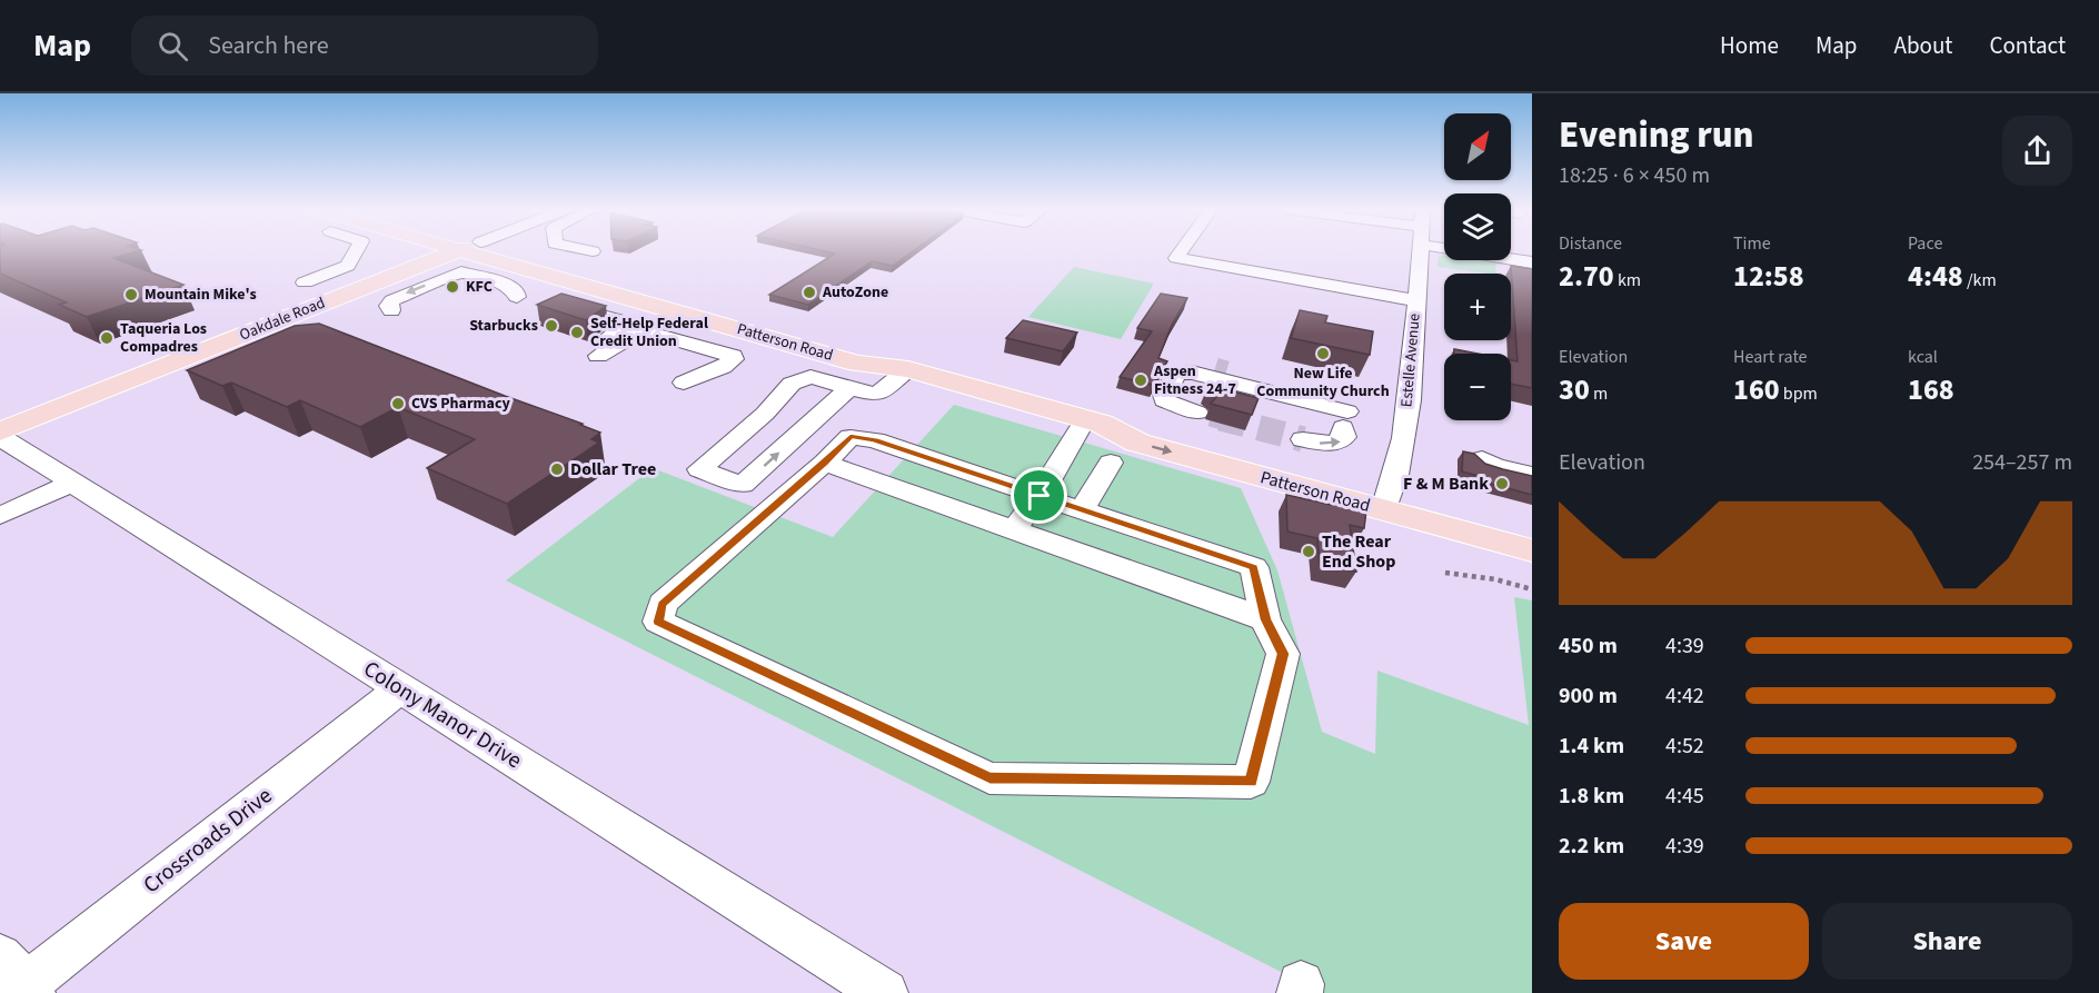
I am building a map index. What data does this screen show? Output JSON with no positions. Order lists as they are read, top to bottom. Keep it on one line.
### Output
{"streets":{"main road":["Oakdale Road","Patterson Road"],"street":["Estelle Avenue","Colony Manor Drive","Crossroads Drive"]},"crossings":[["Patterson Road","Estelle Avenue"],["Colony Manor Drive","Crossroads Drive"]],"places":["KFC","AutoZone","Mountain Mike's","Starbucks","Self-Help Federal Credit Union","Taqueria Los Compadres","New Life Community Church","Aspen Fitness 24-7","CVS Pharmacy","Dollar Tree","F & M Bank","The Rear End Shop"],"north":"top right","page":{"header":"Map","search":"Search here","nav":["Home","Map","About","Contact"],"heading":["Evening run","18:25 · 6 × 450 m"],"map_buttons":["+","−"],"stats":[["Distance","2.70 km"],["Time","12:58"],["Pace","4:48 /km"],["Elevation","30 m"],["Heart rate","160 bpm"],["kcal","168"]],"chart":["Elevation","254–257 m"],"list":[{"name":"450 m","note":"4:39"},{"name":"900 m","note":"4:42"},{"name":"1.4 km","note":"4:52"},{"name":"1.8 km","note":"4:45"},{"name":"2.2 km","note":"4:39"}],"buttons":["Save","Share"]}}
